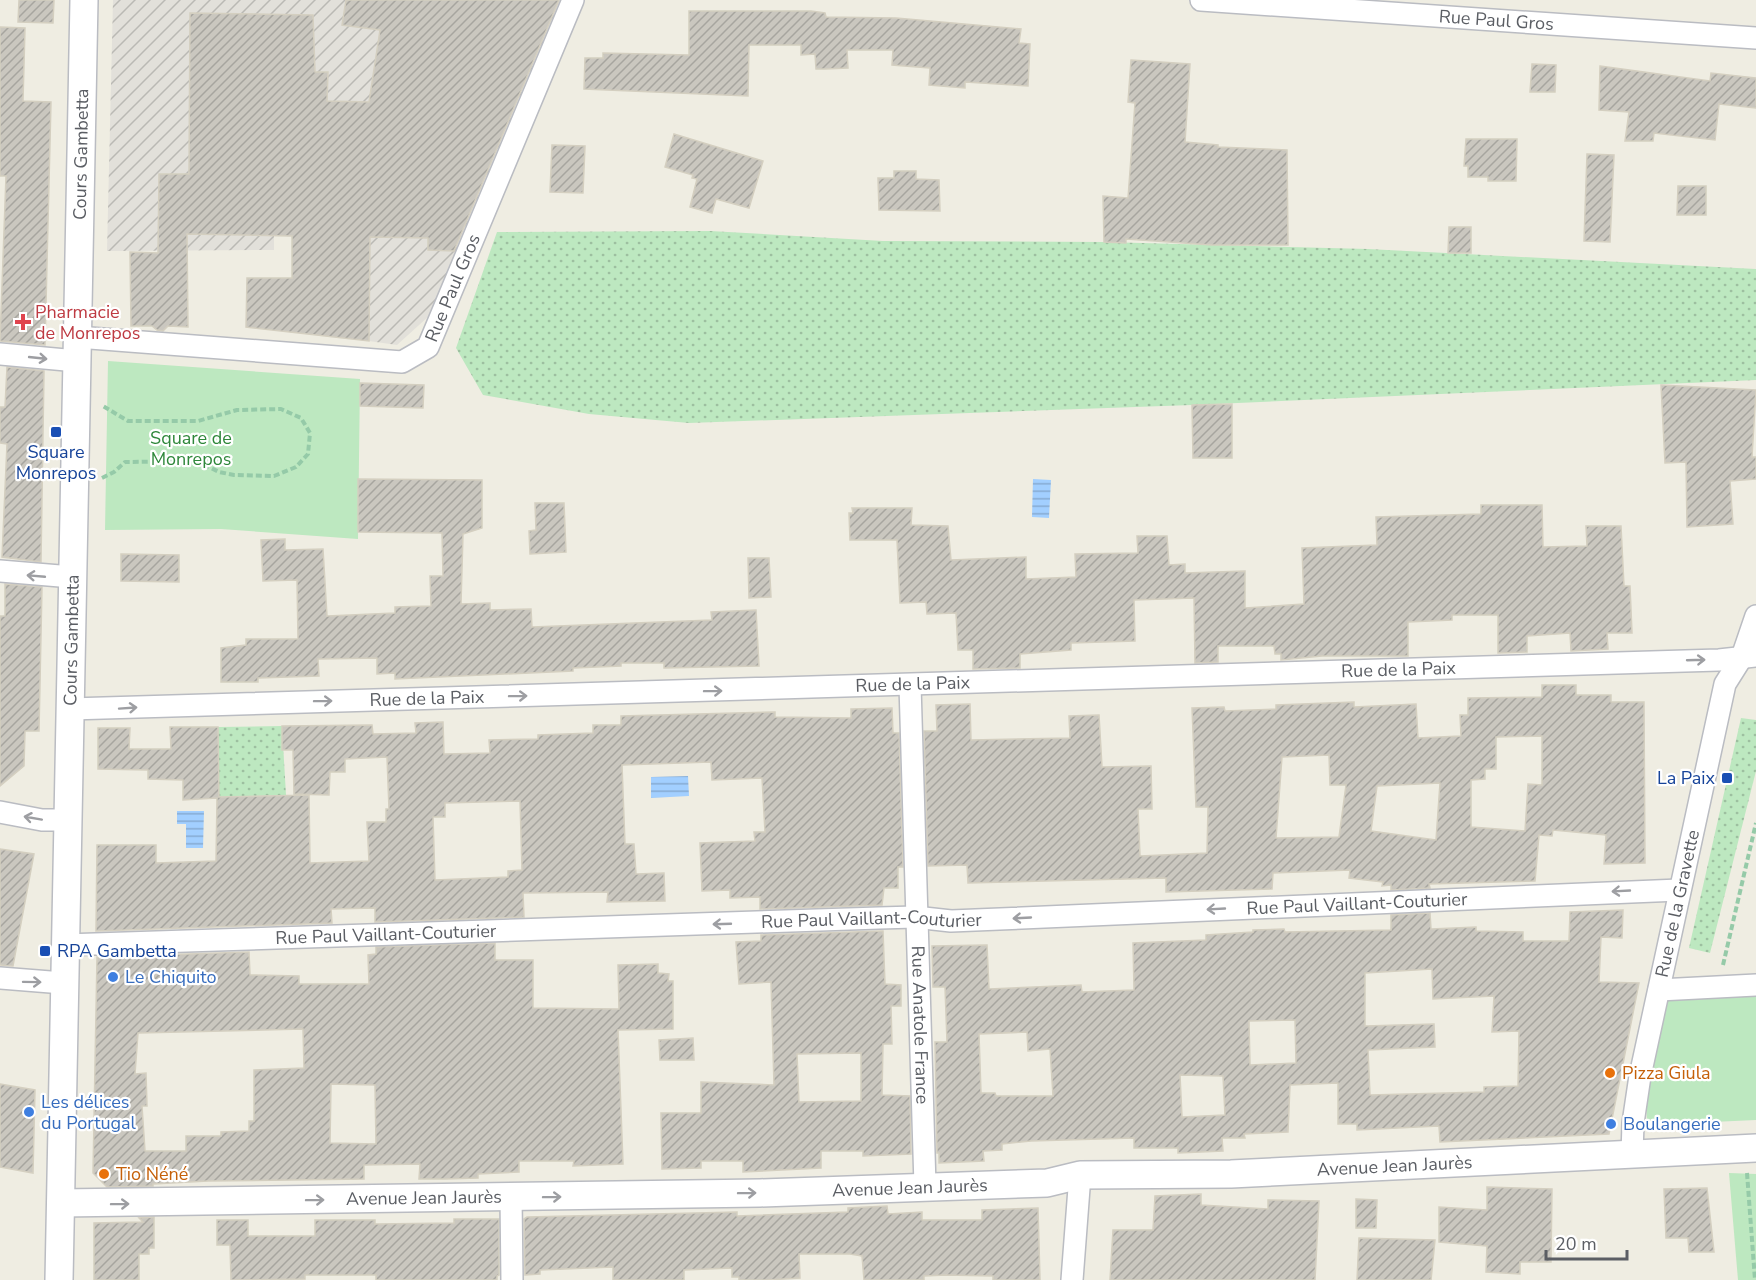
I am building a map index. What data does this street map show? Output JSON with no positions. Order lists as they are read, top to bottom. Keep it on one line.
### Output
{"streets":{"street":["Rue Paul Gros","Cours Gambetta","Rue de la Paix","Rue Paul Vaillant-Couturier","Rue de la Gravette","Rue Anatole France","Avenue Jean Jaurès"]},"crossings":[["Rue Paul Gros","Cours Gambetta"],["Cours Gambetta","Rue de la Paix"],["Cours Gambetta","Rue Paul Vaillant-Couturier"],["Cours Gambetta","Avenue Jean Jaurès"],["Rue de la Paix","Rue de la Gravette"],["Rue de la Paix","Rue Anatole France"],["Rue Paul Vaillant-Couturier","Rue de la Gravette"],["Rue Paul Vaillant-Couturier","Rue Anatole France"],["Rue de la Gravette","Avenue Jean Jaurès"],["Rue Anatole France","Avenue Jean Jaurès"]],"one_way":["Rue de la Paix","Rue Paul Vaillant-Couturier","Avenue Jean Jaurès"],"parks":["Square de Monrepos"],"places":{"health":["Pharmacie de Monrepos"],"transit":["Square Monrepos","La Paix","RPA Gambetta"],"other":["Le Chiquito","Pizza Giula","Les délices du Portugal","Boulangerie","Tio Néné"]},"scale_bar":"20 m"}
